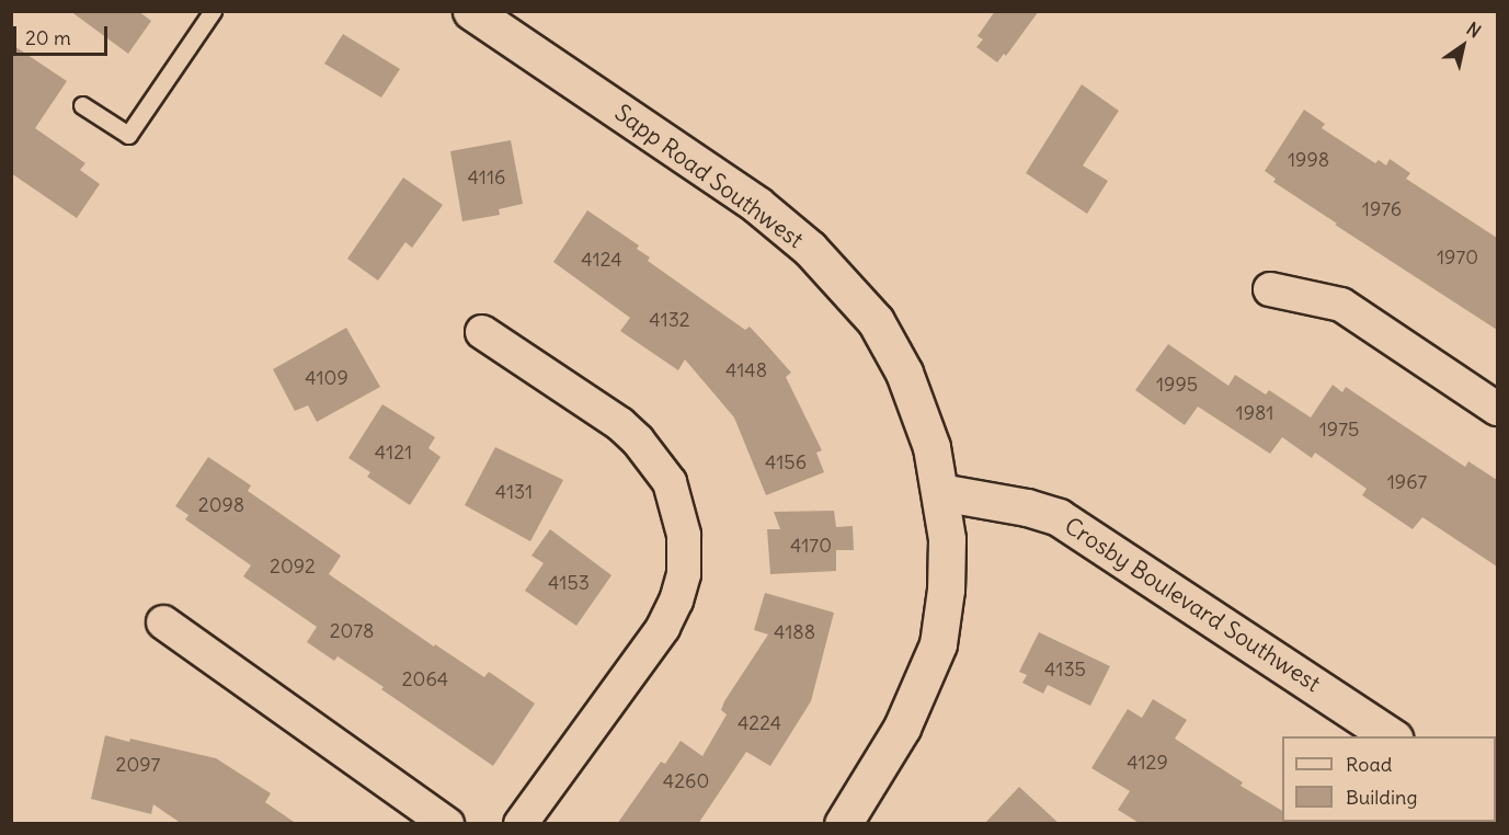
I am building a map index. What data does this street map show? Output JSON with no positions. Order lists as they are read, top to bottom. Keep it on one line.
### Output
{"streets":{"street":["Sapp Road Southwest","Crosby Boulevard Southwest"]},"crossings":[["Sapp Road Southwest","Crosby Boulevard Southwest"]],"house_numbers":["1998","4116","1976","1970","4124","4132","4148","4109","1995","1981","1975","4121","4156","1967","4131","2098","4170","2092","4153","2078","4188","4135","2064","4224","4129","2097","4260"],"legend":["Road","Building"],"scale_bar":"20 m","north":"top right"}
